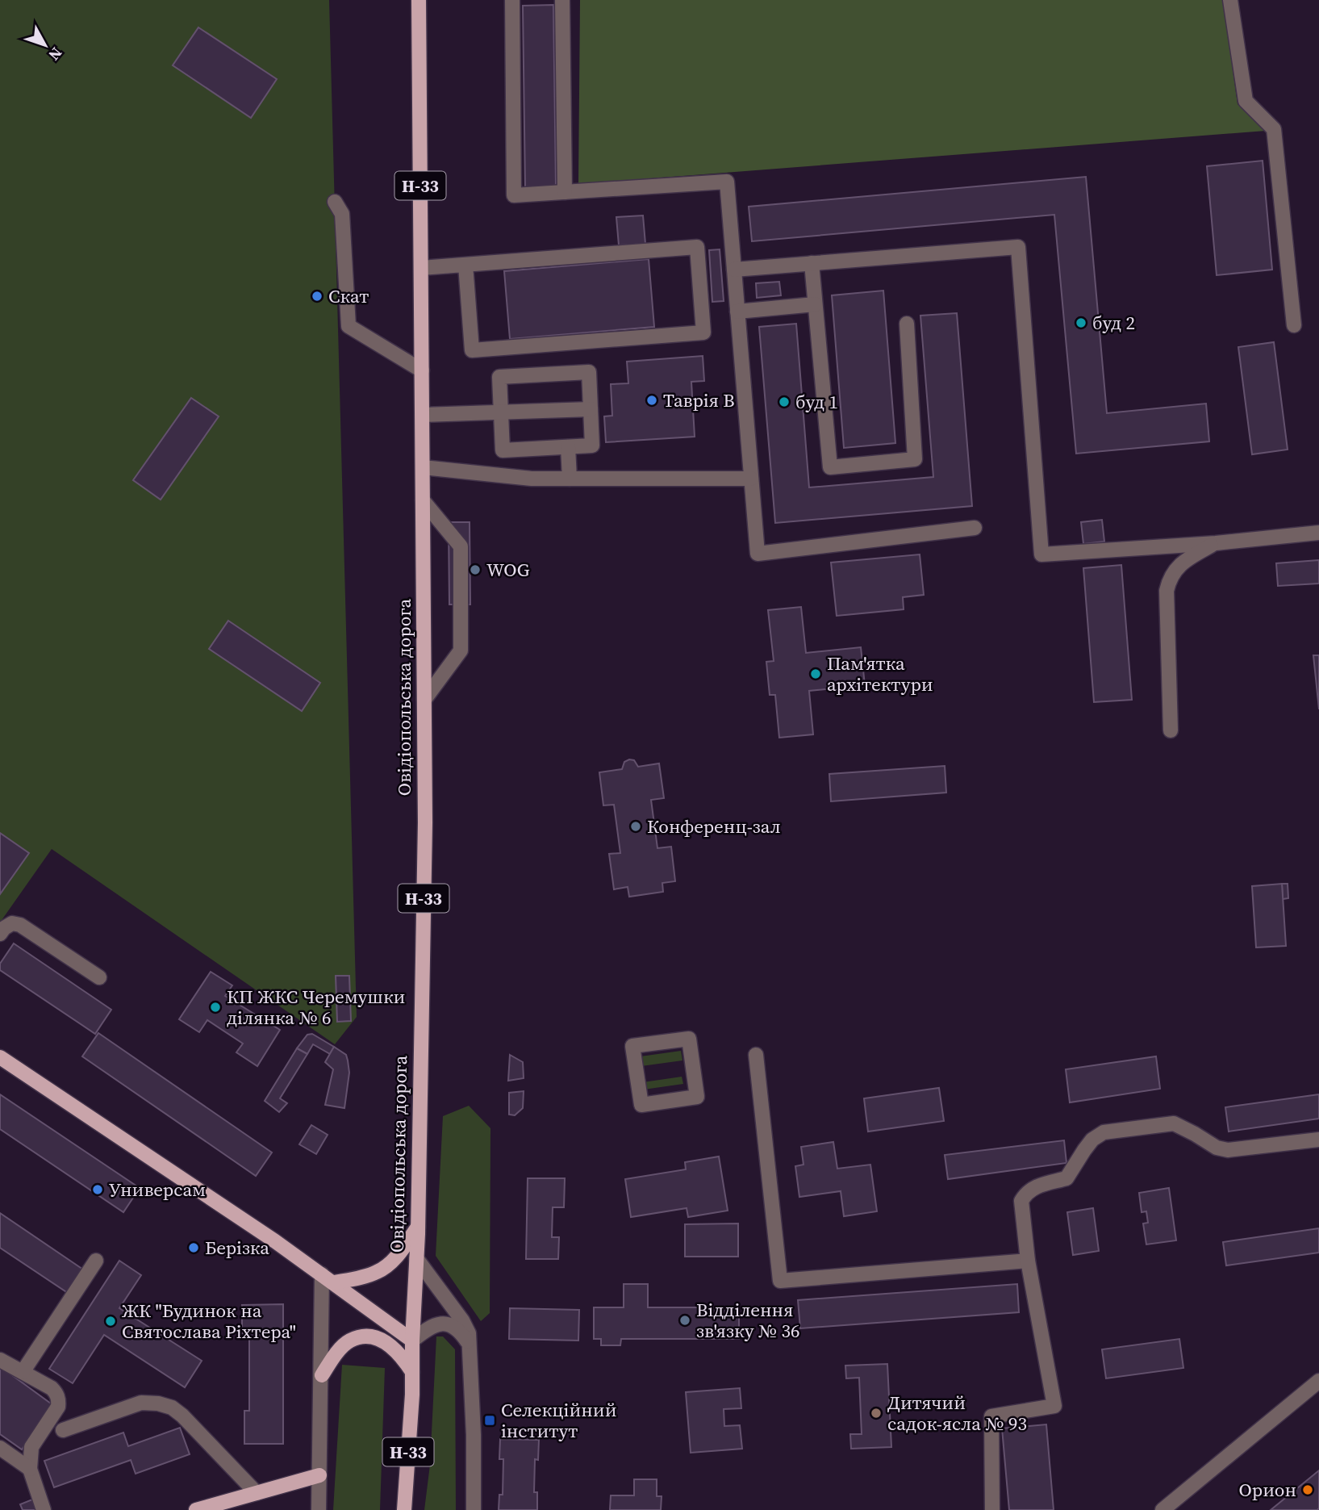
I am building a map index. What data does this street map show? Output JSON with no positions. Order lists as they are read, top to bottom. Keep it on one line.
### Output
{"streets":{"main road":["Н-33","Овідіопольська дорога"]},"places":{"other":["Скат","буд 2","Таврія В","буд 1","WOG","Пам'ятка архітектури","Конференц-зал","КП ЖКС Черемушки ділянка № 6","Универсам","Берізка","Відділення зв'язку № 36","ЖК \"Будинок на Святослава Ріхтера\"","Дитячий садок-ясла № 93","Орион"],"transit":["Селекційний інститут"]},"north":"bottom right"}
